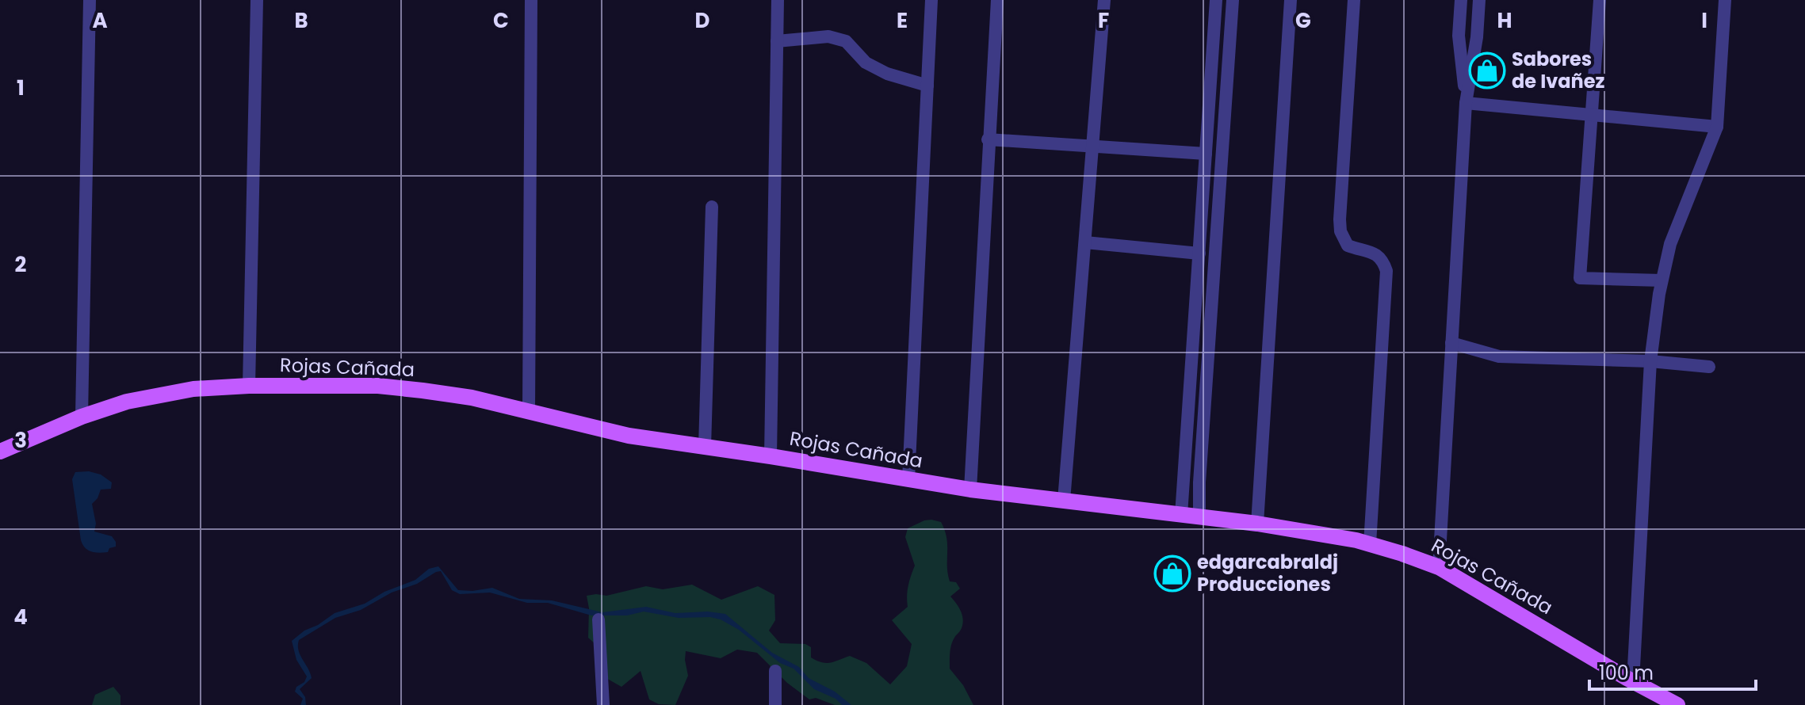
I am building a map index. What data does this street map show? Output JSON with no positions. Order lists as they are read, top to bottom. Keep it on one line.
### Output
{"streets":{"main road":["Rojas Cañada"]},"places":{"shop":["Sabores de Ivañez","edgarcabraldj Producciones"]},"scale_bar":"100 m","grid":{"columns":["A","B","C","D","E","F","G","H","I"],"rows":["1","2","3","4"]}}
